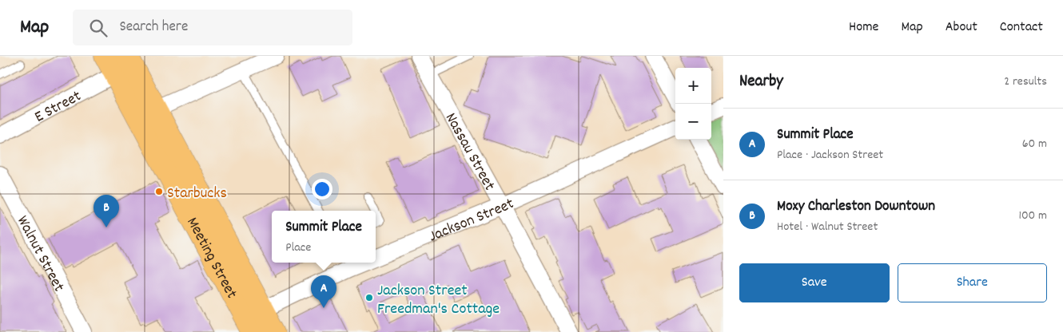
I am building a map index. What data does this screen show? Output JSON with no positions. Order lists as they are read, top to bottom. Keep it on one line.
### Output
{"streets":{"main road":["Meeting Street"],"street":["E Street","Nassau Street","Jackson Street","Walnut Street"]},"crossings":[["E Street","Meeting Street"],["Nassau Street","Jackson Street"],["Jackson Street","Meeting Street"]],"places":["Starbucks","Jackson Street Freedman's Cottage"],"page":{"header":"Map","search":"Search here","nav":["Home","Map","About","Contact"],"heading":["Nearby","2 results"],"map_buttons":["+","−"],"list":[{"mark":"A","name":"Summit Place","note":"Place · Jackson Street","value":"60 m"},{"mark":"B","name":"Moxy Charleston Downtown","note":"Hotel · Walnut Street","value":"100 m"}],"pins":["B","A"],"popup":["Summit Place","Place"],"buttons":["Save","Share"]}}
